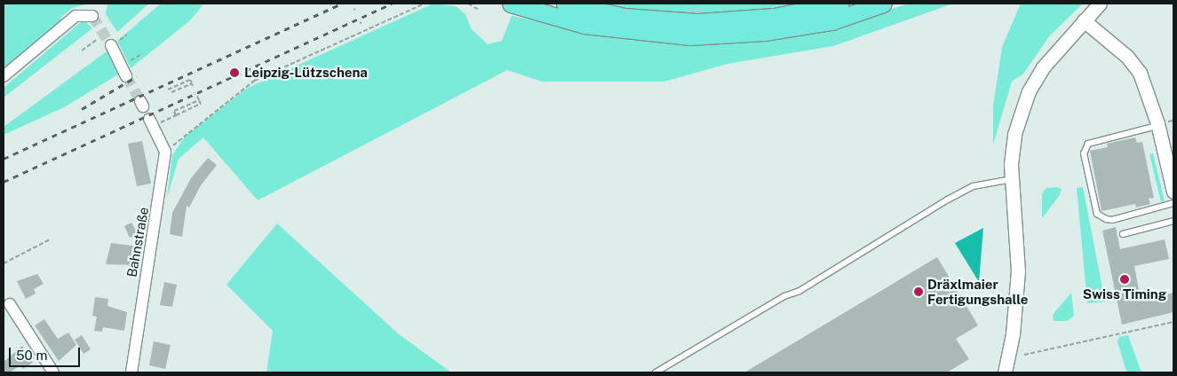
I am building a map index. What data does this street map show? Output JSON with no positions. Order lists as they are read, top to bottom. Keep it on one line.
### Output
{"streets":{"street":["Bahnstraße"]},"places":["Leipzig-Lützschena","Swiss Timing","Dräxlmaier Fertigungshalle"],"scale_bar":"50 m"}
